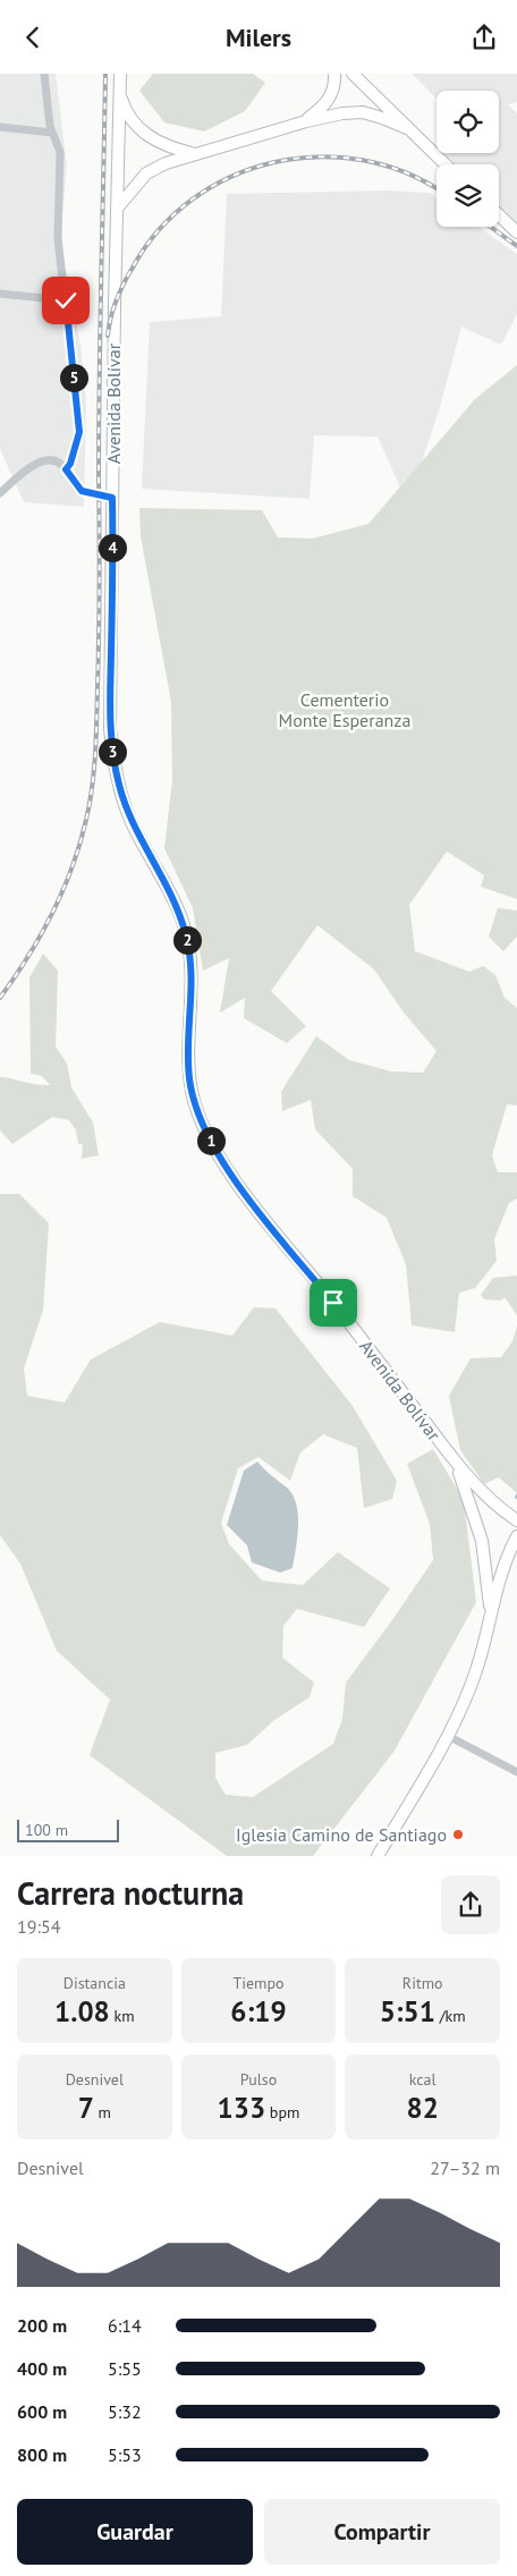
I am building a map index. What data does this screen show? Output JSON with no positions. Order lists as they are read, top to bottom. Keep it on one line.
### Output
{"streets":{"main road":["Avenida Bolívar"]},"parks":["Cementerio Monte Esperanza"],"places":["Iglesia Camino de Santiago"],"scale_bar":"100 m","page":{"header":"Milers","pins":["5","4","3","2","1"],"scale":"100 m","heading":["Carrera nocturna","19:54"],"stats":[["Distancia","1.08 km"],["Tiempo","6:19"],["Ritmo","5:51 /km"],["Desnivel","7 m"],["Pulso","133 bpm"],["kcal","82"]],"chart":["Desnivel","27–32 m"],"list":[{"name":"200 m","note":"6:14"},{"name":"400 m","note":"5:55"},{"name":"600 m","note":"5:32"},{"name":"800 m","note":"5:53"}],"buttons":["Guardar","Compartir"]}}
